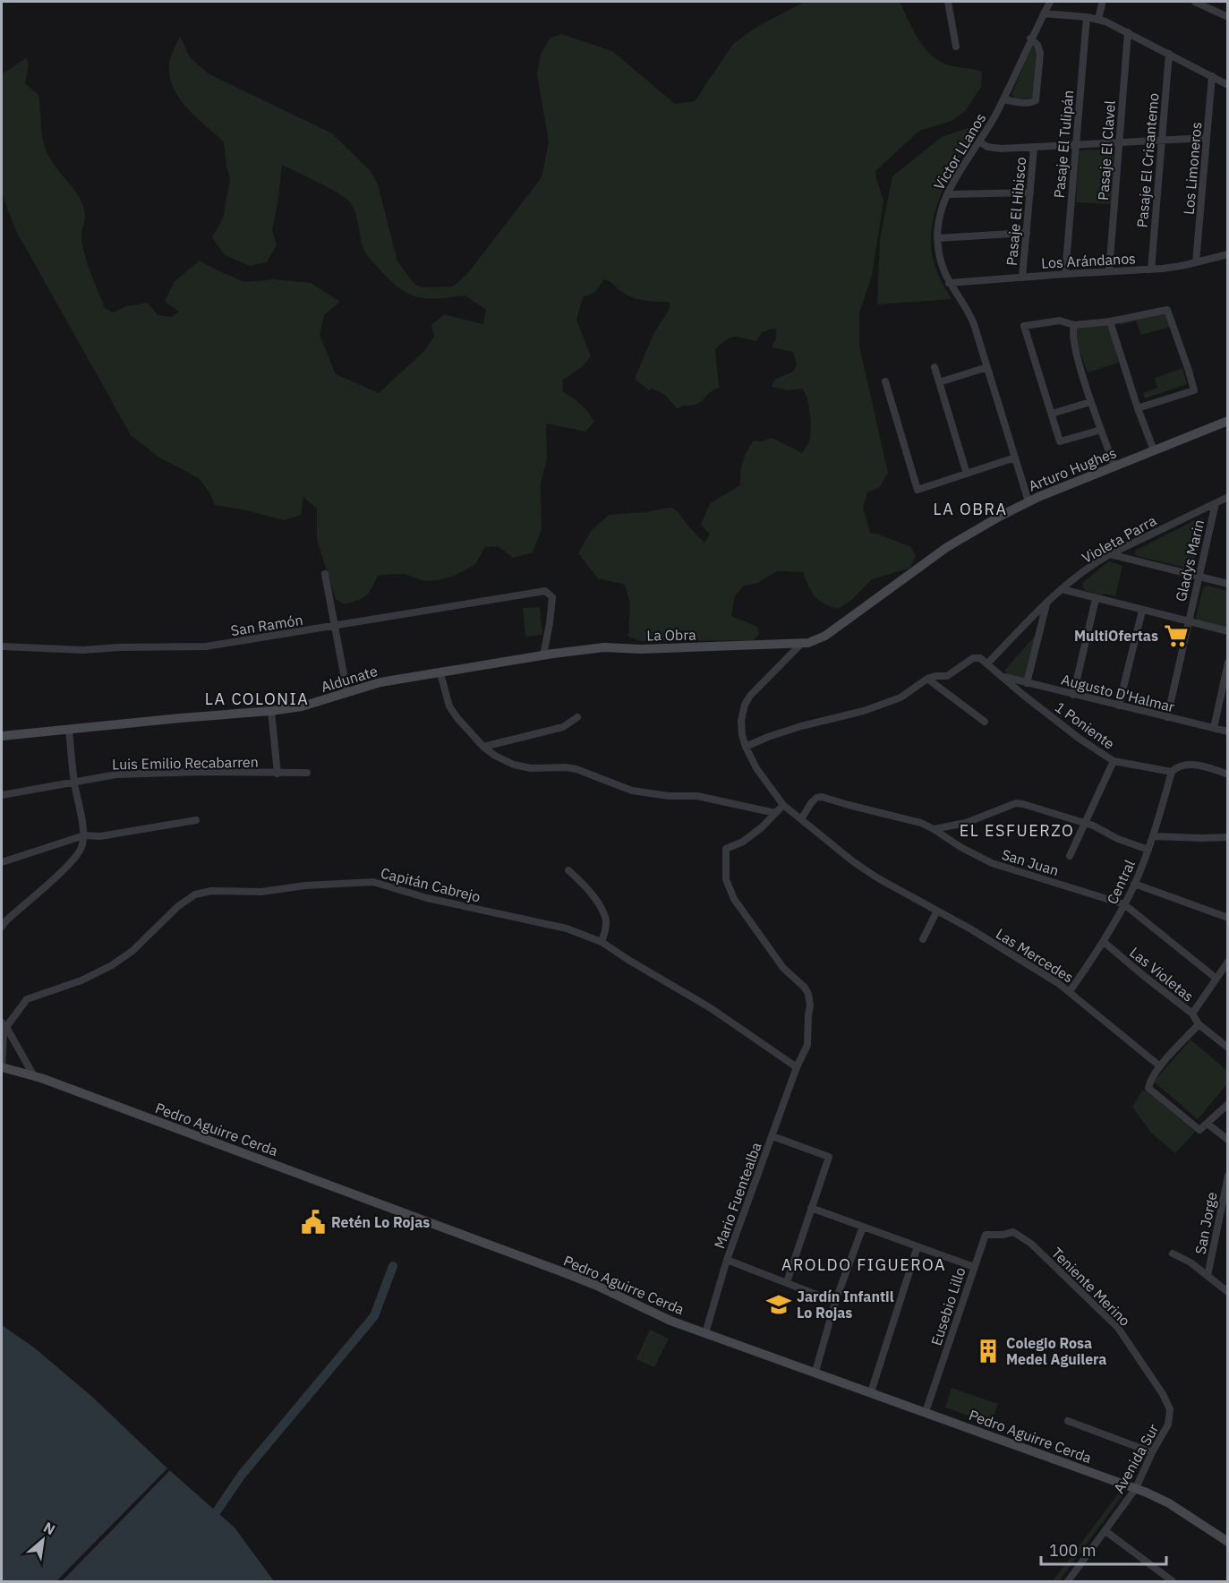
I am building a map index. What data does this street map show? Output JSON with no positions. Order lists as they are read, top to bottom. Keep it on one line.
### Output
{"streets":{"street":["Pasaje El Tulipán","Pasaje El Clavel","Victor LLanos","Pasaje El Crisantemo","Los Limoneros","Pasaje El Hibisco","Los Arándanos","Arturo Hughes","Violeta Parra","Gladys Marin","San Ramón","La Obra","Aldunate","Augusto D'Halmar","1 Poniente","Luis Emilio Recabarren","San Juan","Central","Capitán Cabrejo","Las Mercedes","Las Violetas","Pedro Aguirre Cerda","Mario Fuentealba","San Jorge","Teniente Merino","Eusebio Lillo","Avenida Sur"]},"crossings":[["Pasaje El Tulipán","Los Arándanos"],["Pasaje El Clavel","Los Arándanos"],["Victor LLanos","Los Arándanos"],["Victor LLanos","Arturo Hughes"],["Pasaje El Crisantemo","Los Arándanos"],["Los Limoneros","Los Arándanos"],["Pasaje El Hibisco","Los Arándanos"],["Arturo Hughes","La Obra"],["Arturo Hughes","Las Mercedes"],["Violeta Parra","Gladys Marin"],["Violeta Parra","1 Poniente"],["Gladys Marin","Augusto D'Halmar"],["San Ramón","La Obra"],["San Ramón","Aldunate"],["La Obra","Aldunate"],["La Obra","Las Mercedes"],["Augusto D'Halmar","1 Poniente"],["1 Poniente","Central"],["San Juan","Central"],["San Juan","Las Mercedes"],["Central","Las Mercedes"],["Central","Las Violetas"],["Capitán Cabrejo","Mario Fuentealba"],["Pedro Aguirre Cerda","Mario Fuentealba"],["Pedro Aguirre Cerda","Eusebio Lillo"],["Pedro Aguirre Cerda","Avenida Sur"],["Teniente Merino","Eusebio Lillo"],["Teniente Merino","Avenida Sur"]],"districts":["LA OBRA","LA COLONIA","EL ESFUERZO","AROLDO FIGUEROA"],"places":{"supermarket":["MultiOfertas"],"public building":["Retén Lo Rojas"],"school or university":["Jardín Infantil Lo Rojas"],"building":["Colegio Rosa Medel Aguilera"]},"scale_bar":"100 m","north":"top right"}
